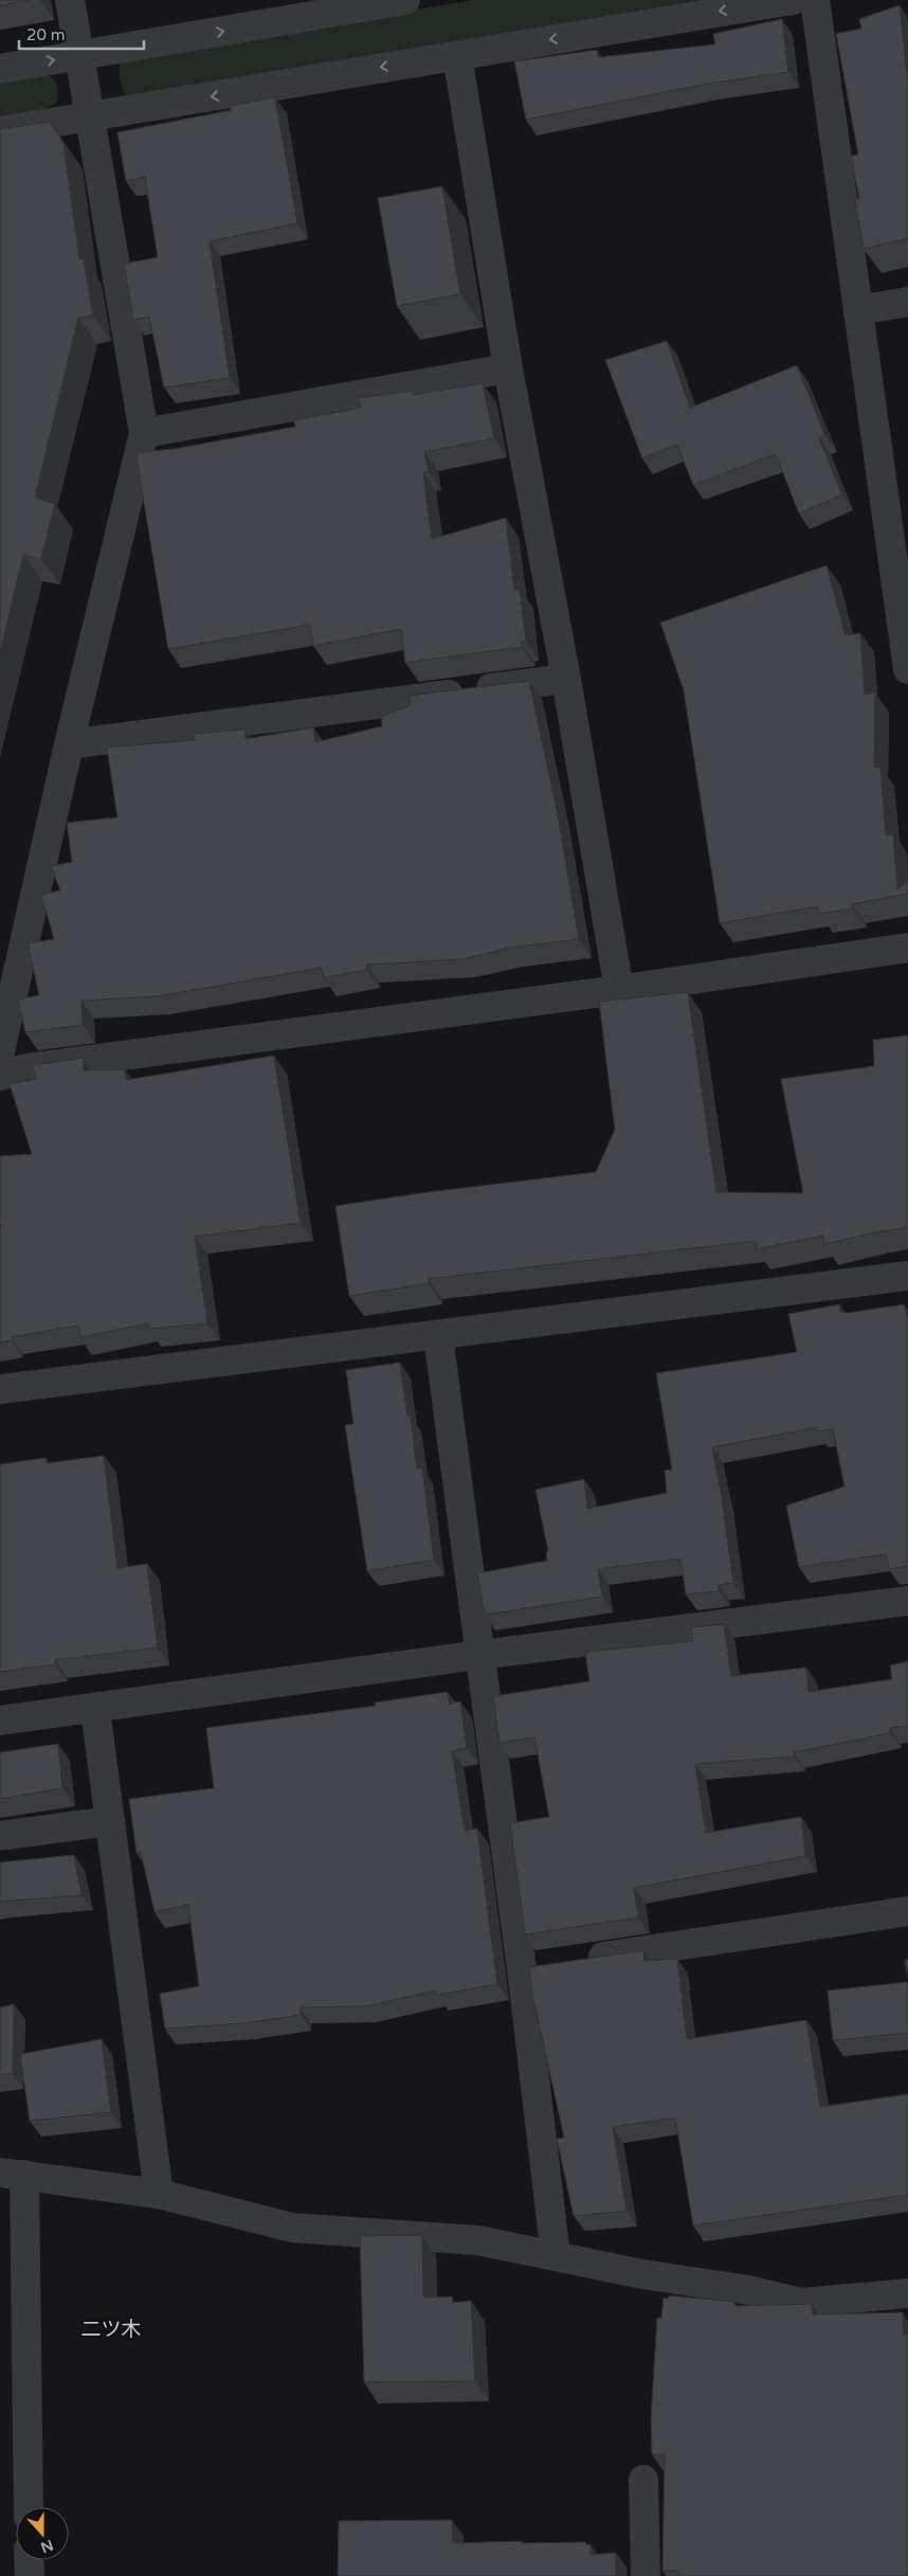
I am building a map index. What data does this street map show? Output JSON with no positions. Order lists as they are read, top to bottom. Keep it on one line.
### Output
{"districts":["二ツ木"],"scale_bar":"20 m","north":"bottom"}
